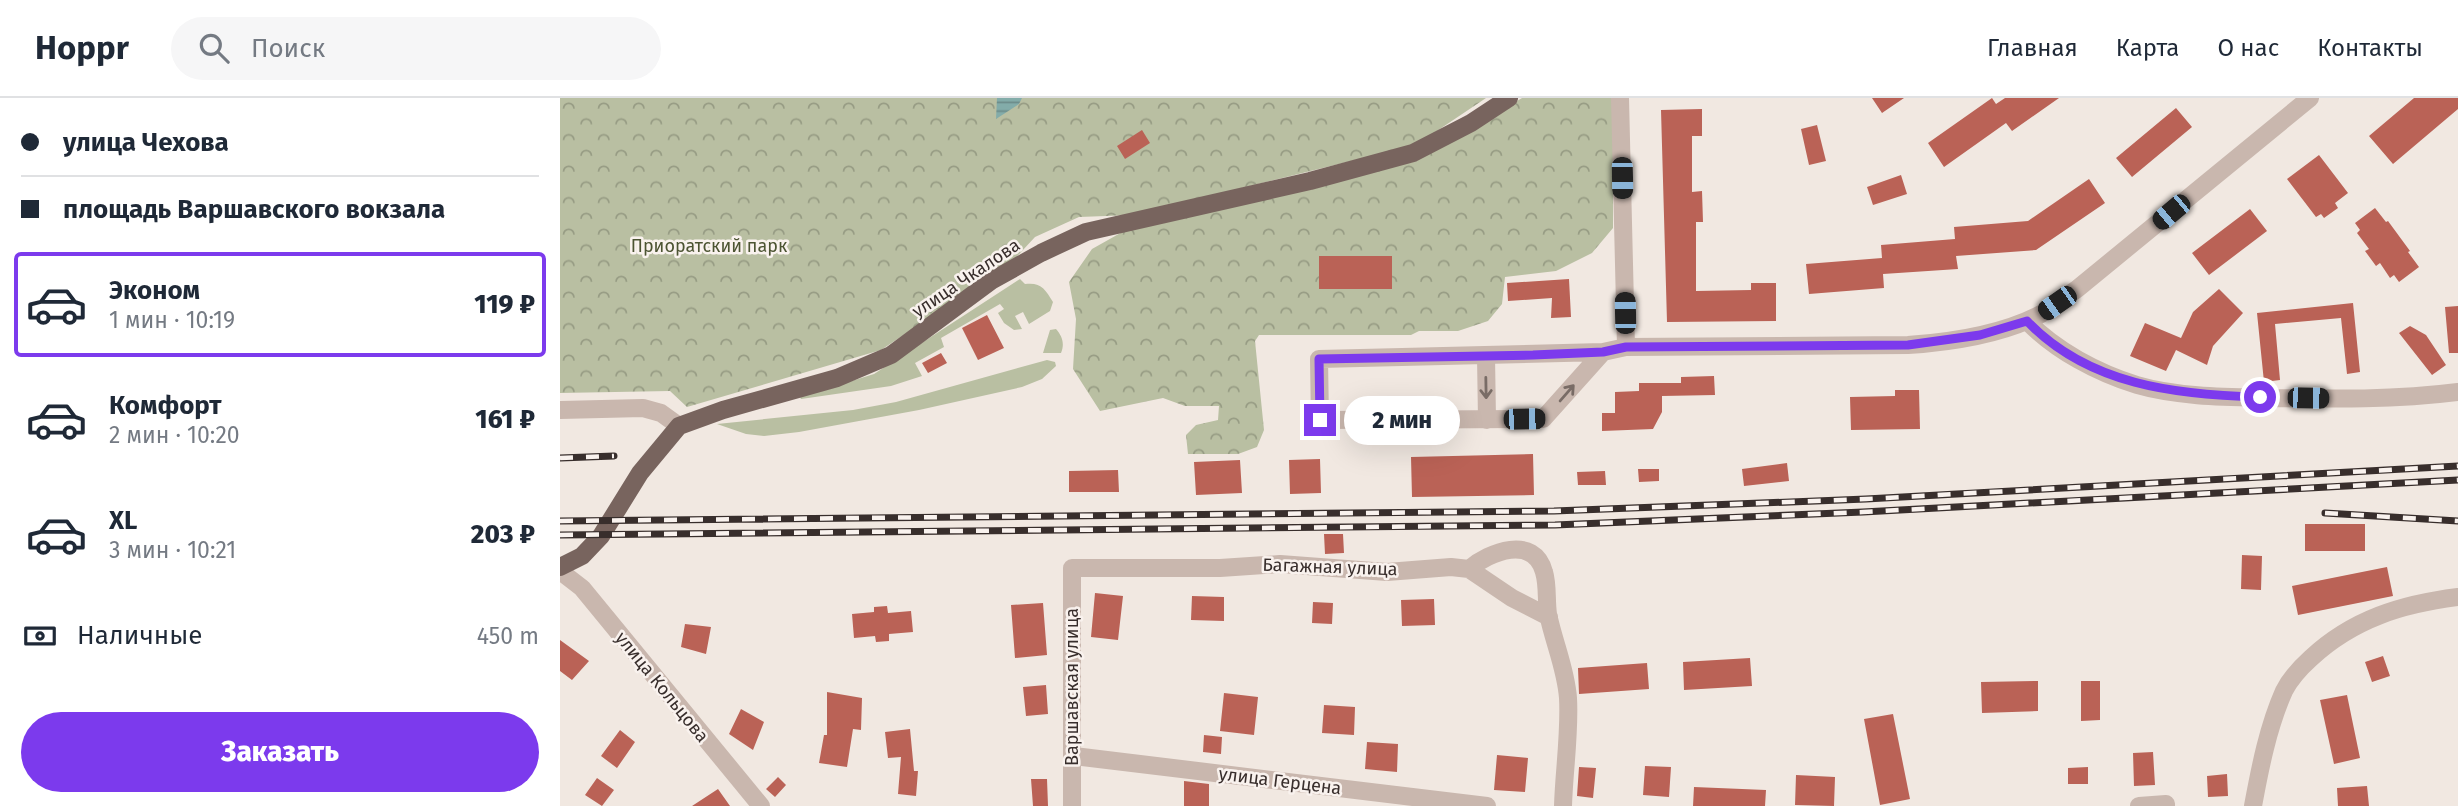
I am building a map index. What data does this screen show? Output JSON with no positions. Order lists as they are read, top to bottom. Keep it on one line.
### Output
{"streets":{"main road":["улица Чкалова"],"street":["Багажная улица","улица Кольцова","Варшавская улица","улица Герцена"]},"crossings":[["улица Чкалова","улица Кольцова"],["Багажная улица","Варшавская улица"],["Варшавская улица","улица Герцена"]],"parks":["Приоратский парк"],"page":{"header":"Hoppr","search":"Поиск","nav":["Главная","Карта","О нас","Контакты"],"banner":["улица Чехова","площадь Варшавского вокзала"],"list":[{"name":"Эконом","note":"1 мин · 10:19","value":"119 ₽"},{"name":"Комфорт","note":"2 мин · 10:20","value":"161 ₽"},{"name":"XL","note":"3 мин · 10:21","value":"203 ₽"}],"bubble":"2 мин","pay":["Наличные","450 m"],"buttons":"Заказать"}}
